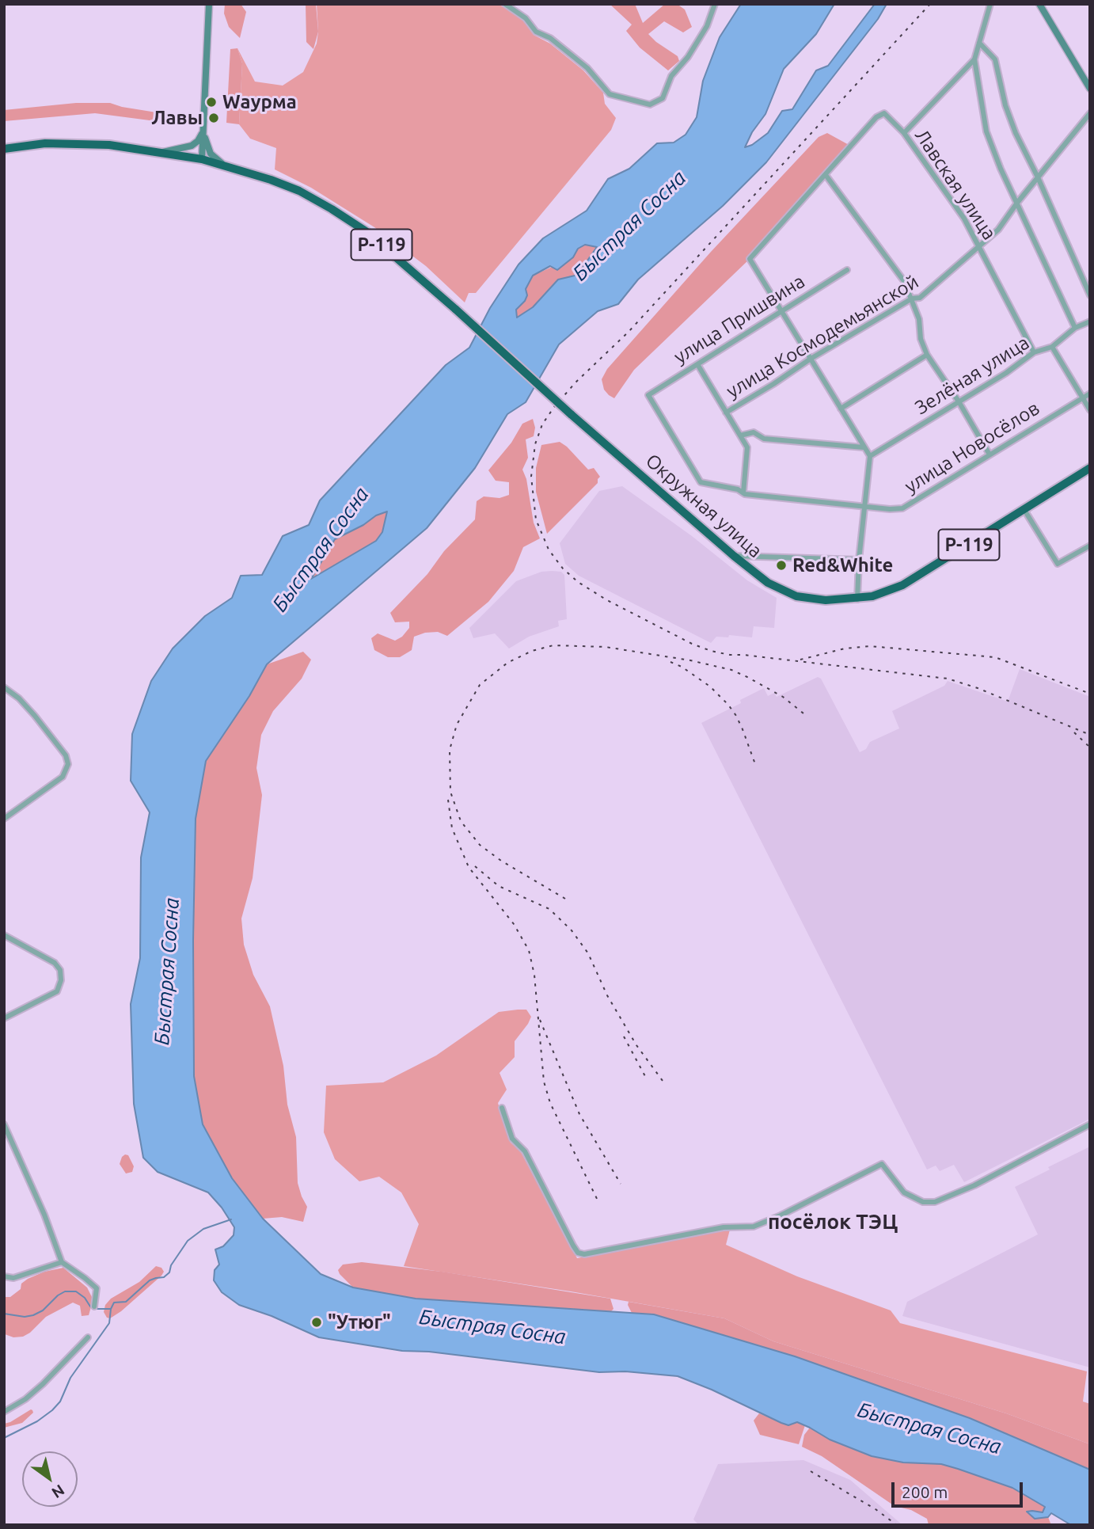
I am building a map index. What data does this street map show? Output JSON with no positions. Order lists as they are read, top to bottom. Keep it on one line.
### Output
{"streets":{"highway":["Р-119","Окружная улица"],"street":["Лавская улица","улица Пришвина","улица Космодемьянской","Зелёная улица","улица Новосёлов"]},"crossings":[["Лавская улица","улица Космодемьянской"],["Лавская улица","Зелёная улица"],["Р-119","Окружная улица"],["улица Пришвина","улица Новосёлов"]],"districts":["посёлок ТЭЦ"],"water":["Быстрая Сосна"],"places":["Wаурма","Лавы","Red&White","\"Утюг\""],"scale_bar":"200 m","north":"bottom right"}
